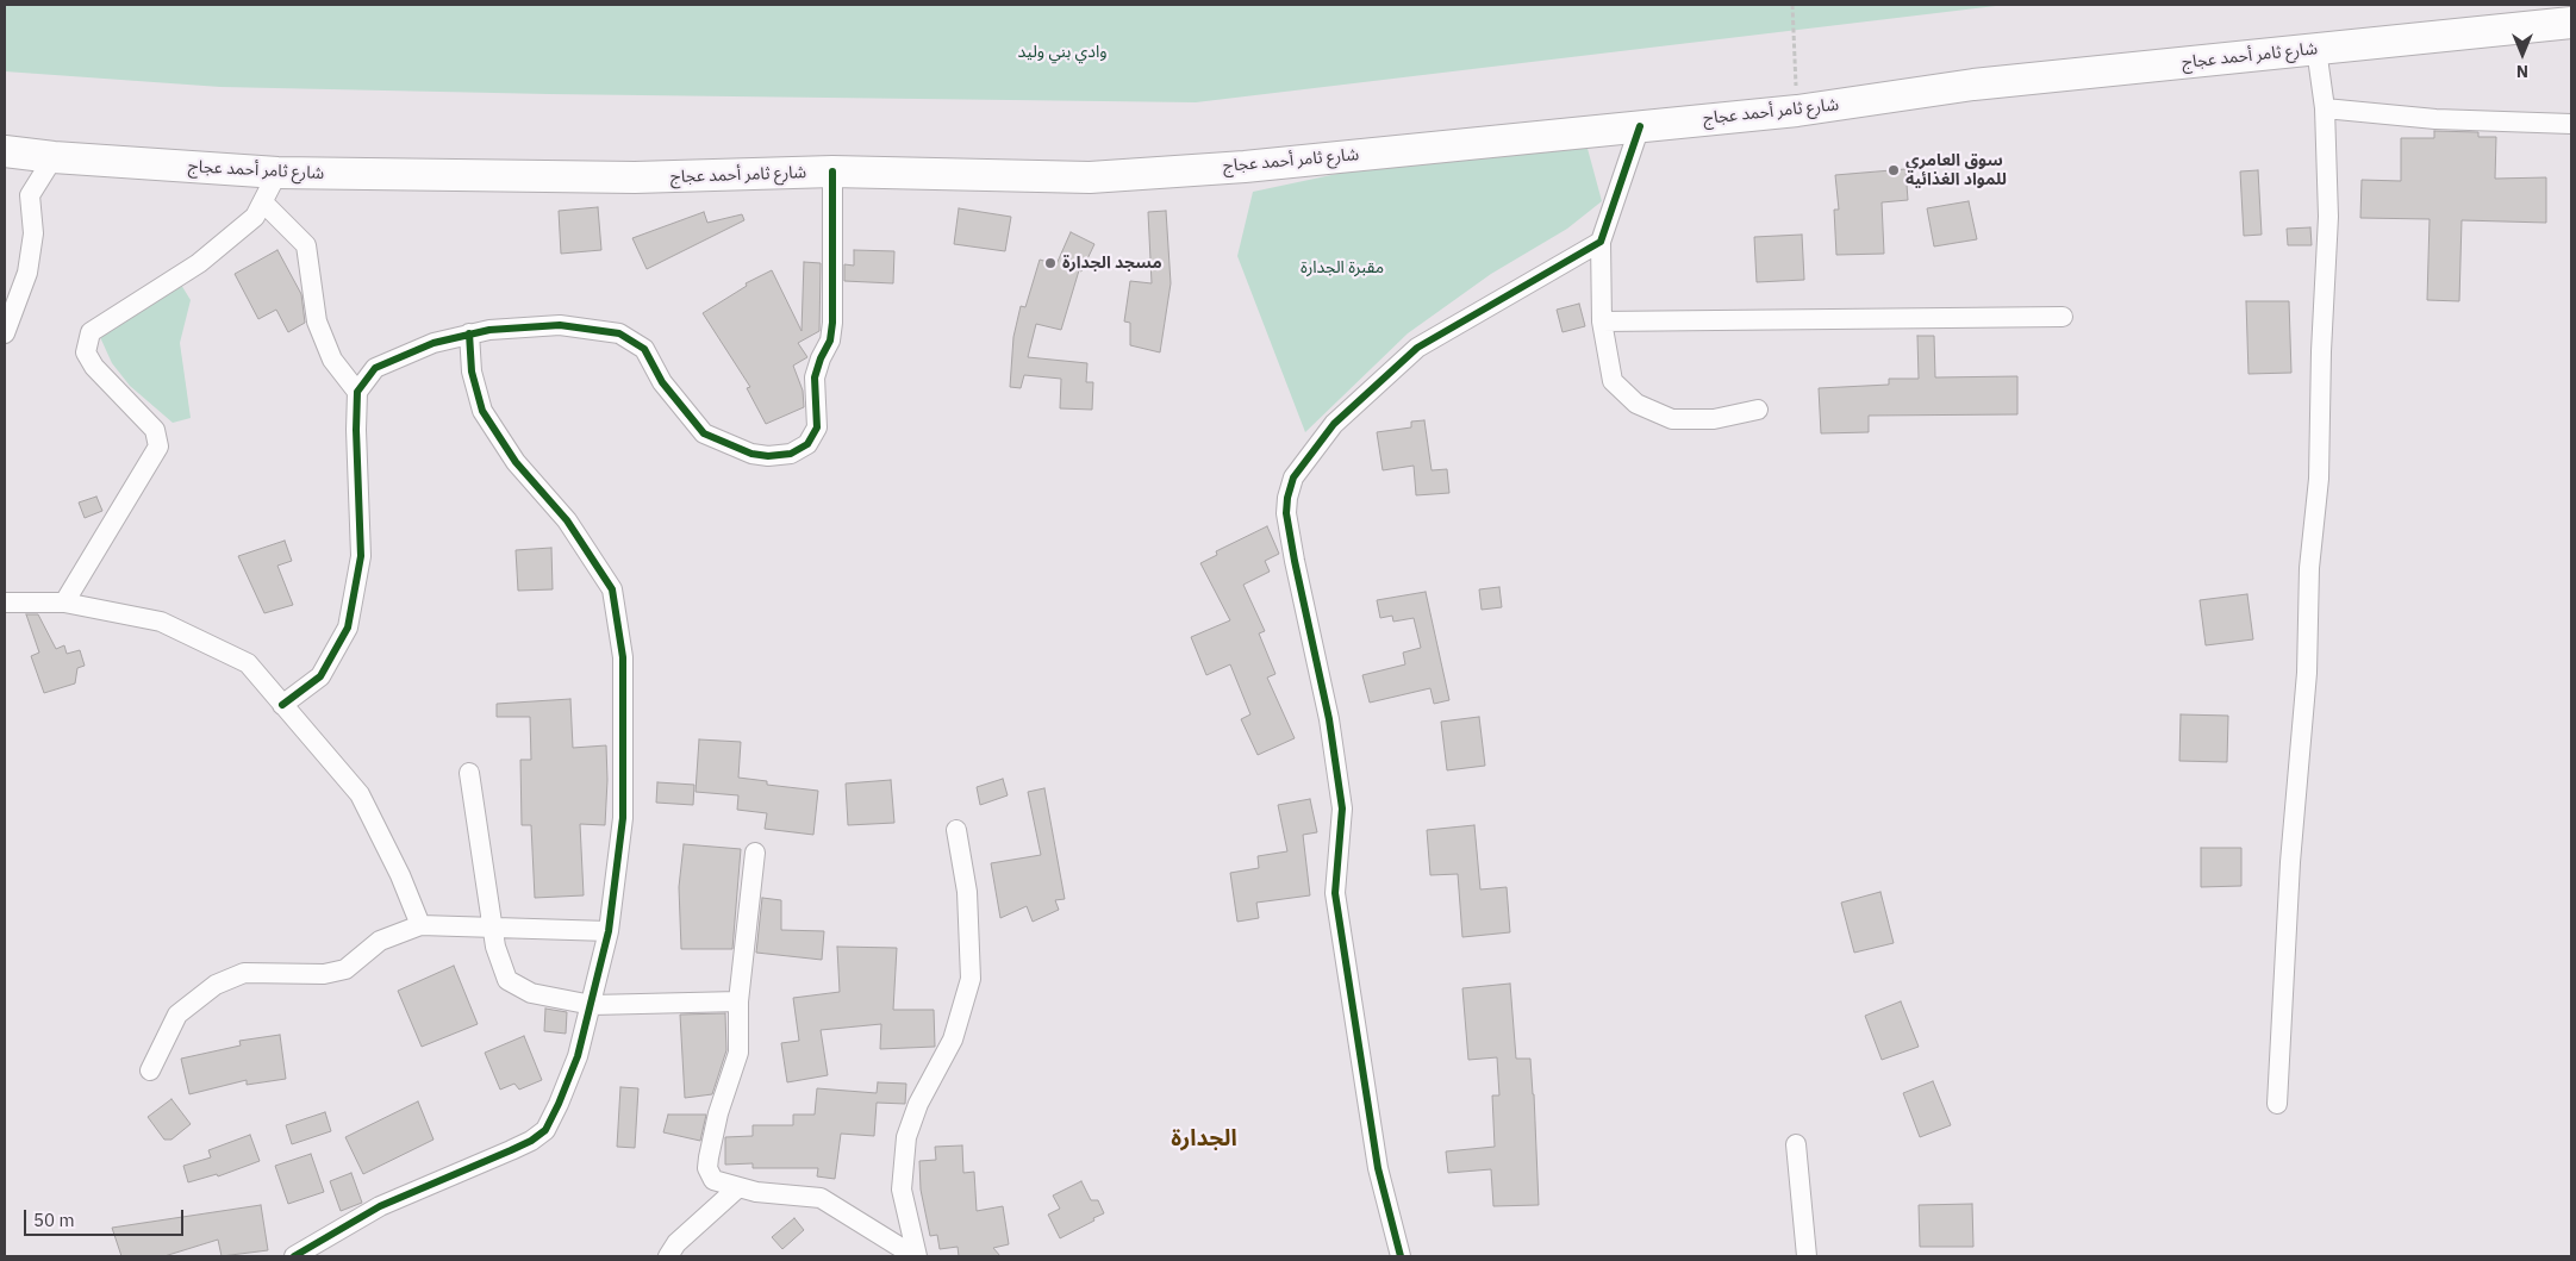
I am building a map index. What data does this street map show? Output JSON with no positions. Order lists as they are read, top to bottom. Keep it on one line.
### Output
{"streets":{"main road":["شارع ثامر أحمد عجاج"]},"districts":["الجدارة"],"parks":["وادي بني وليد","مقبرة الجدارة"],"places":["سوق العامري للمواد الغذائية","مسجد الجدارة"],"scale_bar":"50 m","north":"bottom"}
